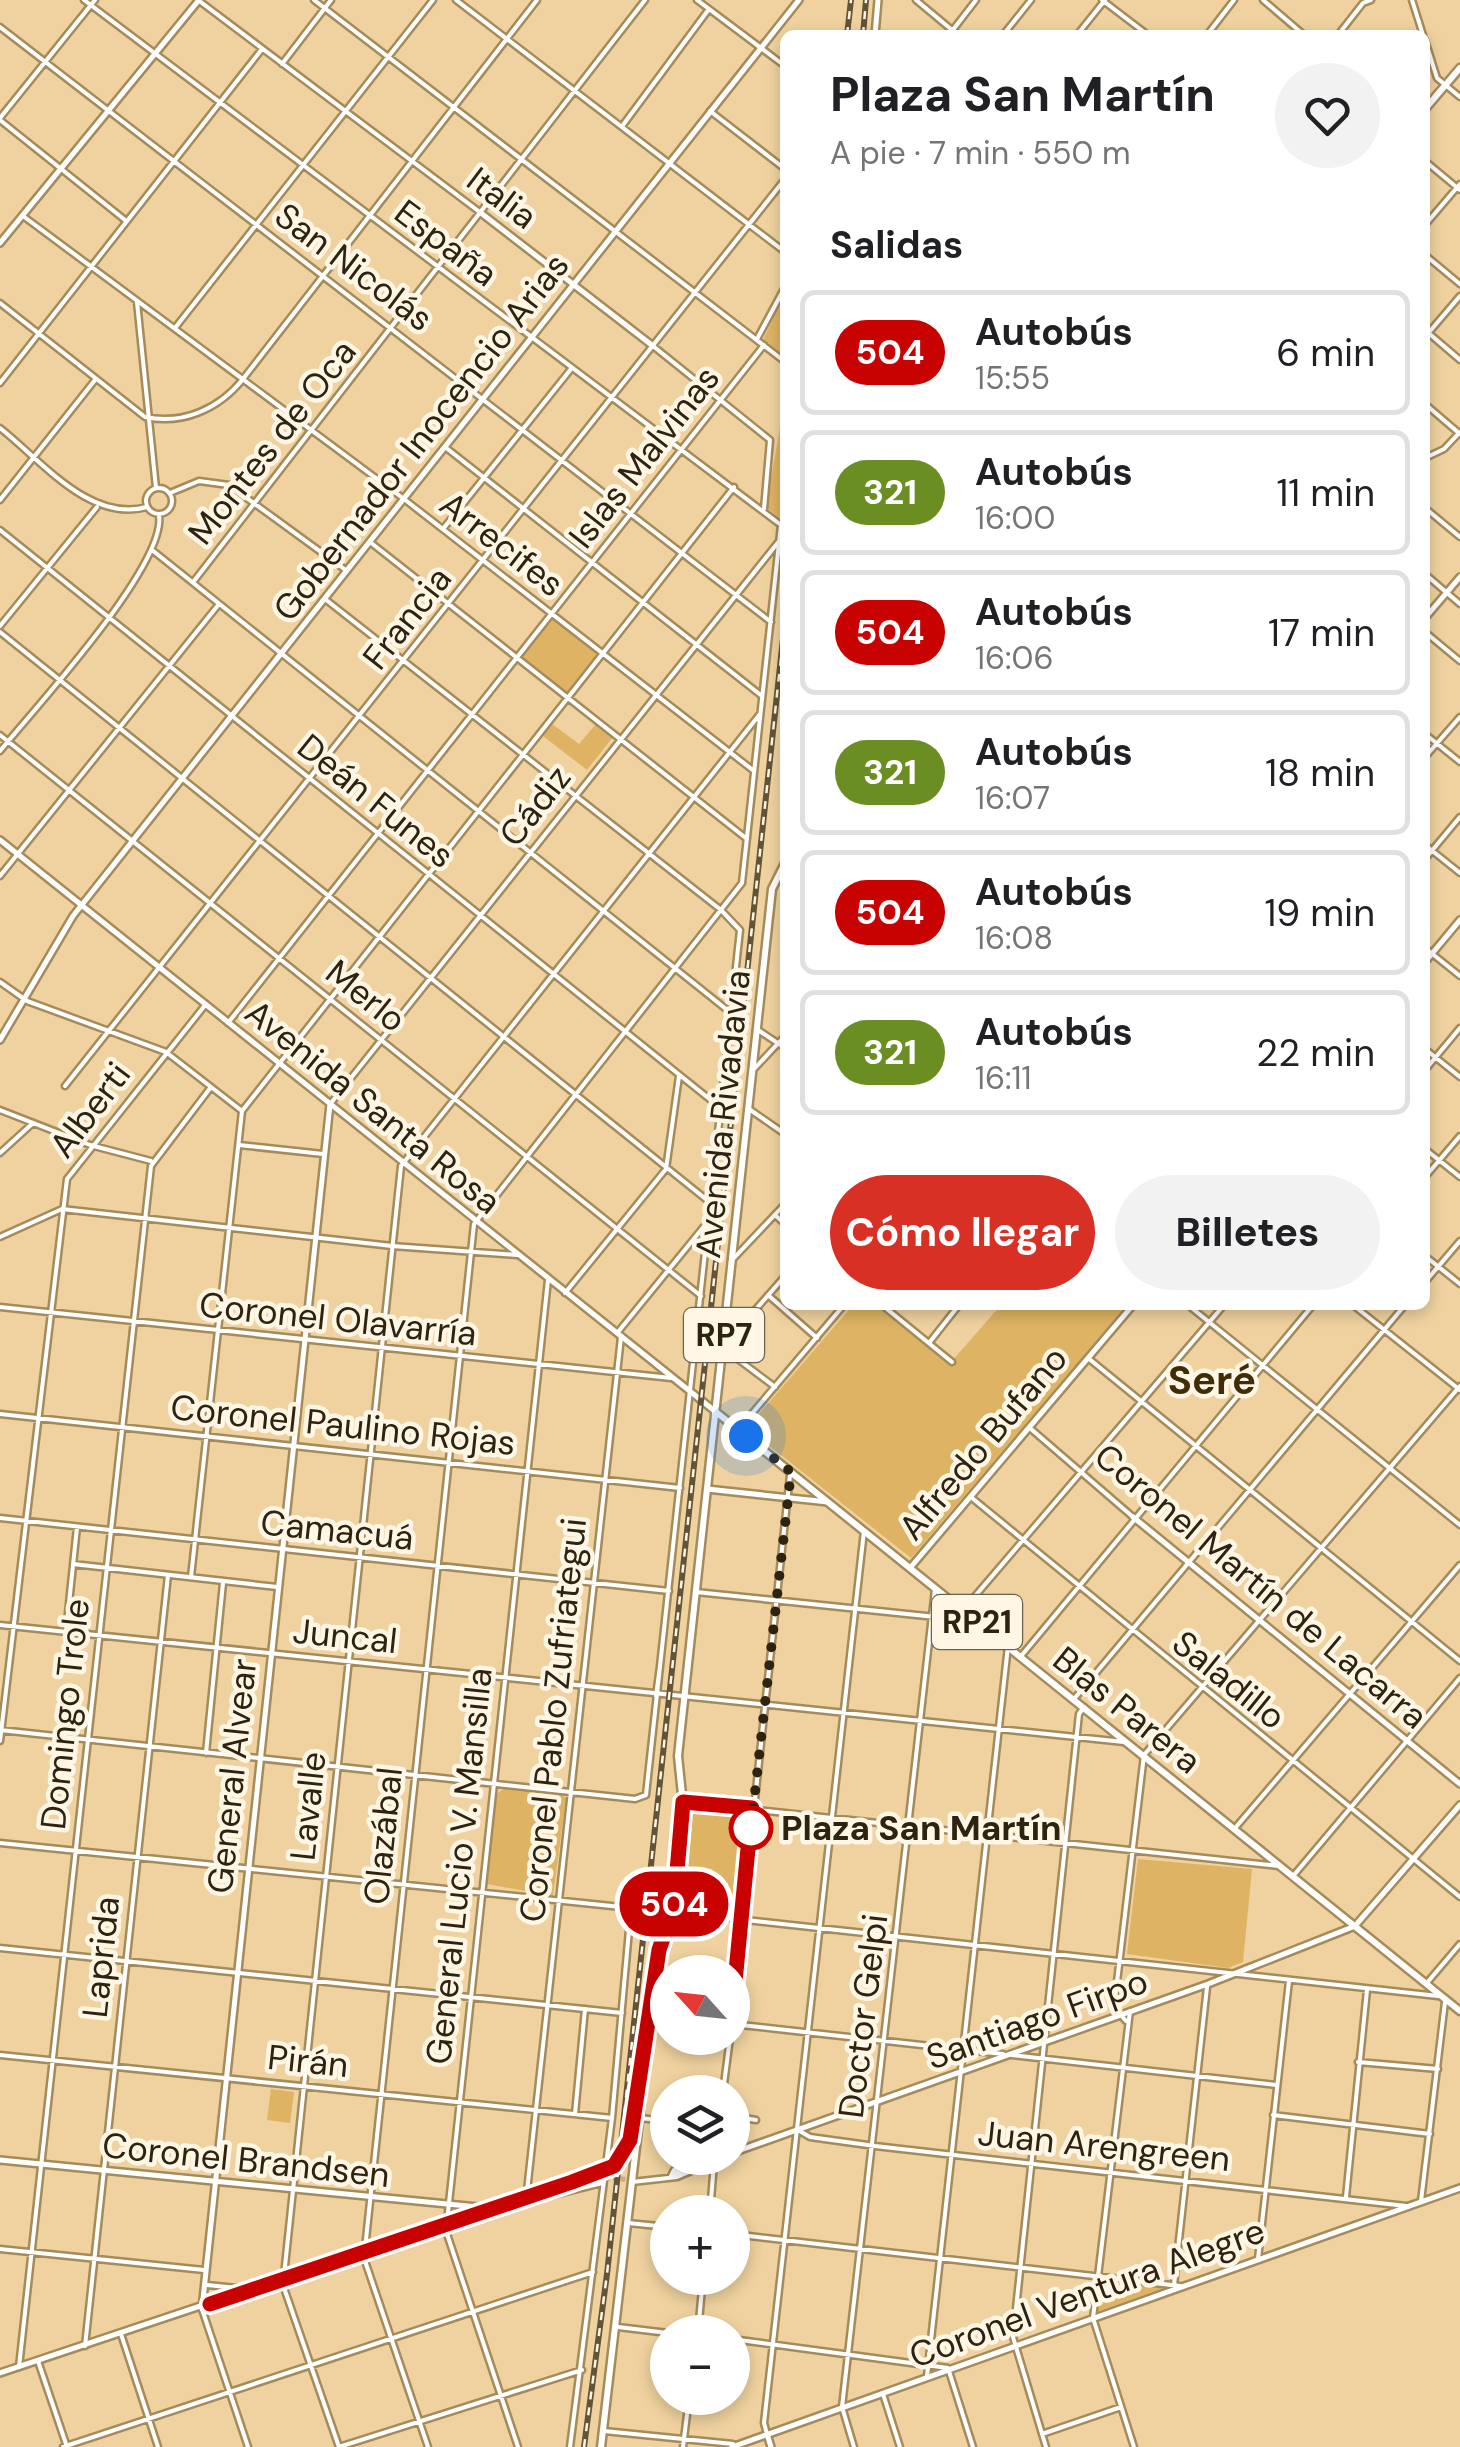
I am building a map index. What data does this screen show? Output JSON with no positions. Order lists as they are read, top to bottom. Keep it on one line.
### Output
{"streets":{"main road":["Avenida Rivadavia","RP7","RP21","Blas Parera"],"street":["Italia","España","San Nicolás","Gobernador Inocencio Arias","Montes de Oca","Islas Malvinas","Arrecifes","Francia","Deán Funes","Cádiz","Merlo","Avenida Santa Rosa","Alberti","Coronel Olavarría","Coronel Paulino Rojas","Alfredo Bufano","Camacuá","Coronel Martín de Lacarra","Juncal","Saladillo","Domingo Trole","Coronel Pablo Zufriategui","General Alvear","Lavalle","Olazábal","General Lucio V. Mansilla","Laprida","Doctor Gelpi","Santiago Firpo","Pirán","Juan Arengreen","Coronel Brandsen","Coronel Ventura Alegre"]},"crossings":[["Italia","España"],["Italia","Gobernador Inocencio Arias"],["Italia","Montes de Oca"],["Italia","Islas Malvinas"],["Italia","Francia"],["España","Gobernador Inocencio Arias"],["España","Montes de Oca"],["España","Islas Malvinas"],["España","Francia"],["San Nicolás","Gobernador Inocencio Arias"],["San Nicolás","Montes de Oca"],["San Nicolás","Islas Malvinas"],["San Nicolás","Francia"],["San Nicolás","Cádiz"],["Gobernador Inocencio Arias","Arrecifes"],["Gobernador Inocencio Arias","Deán Funes"],["Gobernador Inocencio Arias","Merlo"],["Gobernador Inocencio Arias","Avenida Santa Rosa"],["Montes de Oca","Arrecifes"],["Montes de Oca","Deán Funes"],["Montes de Oca","Merlo"],["Montes de Oca","Avenida Santa Rosa"],["Islas Malvinas","Arrecifes"],["Islas Malvinas","Deán Funes"],["Islas Malvinas","Merlo"],["Islas Malvinas","Avenida Santa Rosa"],["Arrecifes","Francia"],["Arrecifes","Cádiz"],["Francia","Deán Funes"],["Francia","Merlo"],["Francia","Avenida Santa Rosa"],["Deán Funes","Cádiz"],["Deán Funes","Avenida Rivadavia"],["Cádiz","Merlo"],["Cádiz","Avenida Santa Rosa"],["Cádiz","General Alvear"],["Merlo","Avenida Rivadavia"],["Avenida Santa Rosa","Alberti"],["Avenida Santa Rosa","Avenida Rivadavia"],["Avenida Santa Rosa","Coronel Olavarría"],["Avenida Santa Rosa","RP7"],["Avenida Santa Rosa","Blas Parera"],["Avenida Santa Rosa","Coronel Pablo Zufriategui"],["Avenida Santa Rosa","General Alvear"],["Avenida Santa Rosa","Lavalle"],["Avenida Santa Rosa","Olazábal"],["Avenida Santa Rosa","General Lucio V. Mansilla"],["Alberti","Coronel Olavarría"],["Alberti","Coronel Paulino Rojas"],["Alberti","Camacuá"],["Alberti","Juncal"],["Avenida Rivadavia","RP7"],["Avenida Rivadavia","Coronel Paulino Rojas"],["Avenida Rivadavia","Camacuá"],["Avenida Rivadavia","Juncal"],["Avenida Rivadavia","Blas Parera"],["Coronel Olavarría","Domingo Trole"],["Coronel Olavarría","Coronel Pablo Zufriategui"],["Coronel Olavarría","General Alvear"],["Coronel Olavarría","Lavalle"],["Coronel Olavarría","Olazábal"],["Coronel Olavarría","General Lucio V. Mansilla"],["RP7","Juncal"],["RP7","Blas Parera"],["Coronel Paulino Rojas","Domingo Trole"],["Coronel Paulino Rojas","Coronel Pablo Zufriategui"],["Coronel Paulino Rojas","General Alvear"],["Coronel Paulino Rojas","Lavalle"],["Coronel Paulino Rojas","Olazábal"],["Coronel Paulino Rojas","General Lucio V. Mansilla"],["Alfredo Bufano","Coronel Martín de Lacarra"],["Alfredo Bufano","Saladillo"],["Alfredo Bufano","Blas Parera"],["Camacuá","Domingo Trole"],["Camacuá","Coronel Pablo Zufriategui"],["Camacuá","General Alvear"],["Camacuá","Lavalle"],["Camacuá","Olazábal"],["Camacuá","General Lucio V. Mansilla"],["Juncal","Blas Parera"],["Juncal","Domingo Trole"],["Juncal","Coronel Pablo Zufriategui"],["Juncal","General Alvear"],["Juncal","Lavalle"],["Juncal","Olazábal"],["Juncal","General Lucio V. Mansilla"],["Juncal","Laprida"],["Juncal","Doctor Gelpi"],["Blas Parera","Doctor Gelpi"],["Blas Parera","Santiago Firpo"],["Domingo Trole","Pirán"],["Domingo Trole","Coronel Brandsen"],["Coronel Pablo Zufriategui","Pirán"],["General Alvear","Pirán"],["General Alvear","Coronel Brandsen"],["Lavalle","Pirán"],["Lavalle","Coronel Brandsen"],["Olazábal","Pirán"],["Olazábal","Coronel Brandsen"],["General Lucio V. Mansilla","Pirán"],["General Lucio V. Mansilla","Coronel Brandsen"],["Laprida","Pirán"],["Laprida","Coronel Brandsen"],["Doctor Gelpi","Santiago Firpo"],["Doctor Gelpi","Juan Arengreen"],["Doctor Gelpi","Coronel Ventura Alegre"],["Santiago Firpo","Juan Arengreen"],["Juan Arengreen","Coronel Ventura Alegre"]],"districts":["Seré"],"places":["Plaza San Martín"],"lines":["bus line 504"],"north":"top left","page":{"on_map":"504","heading":[["Plaza San Martín","A pie · 7 min · 550 m"],"Salidas"],"list":[{"mark":"504","name":"Autobús","note":"15:55","value":"6 min"},{"mark":"321","name":"Autobús","note":"16:00","value":"11 min"},{"mark":"504","name":"Autobús","note":"16:06","value":"17 min"},{"mark":"321","name":"Autobús","note":"16:07","value":"18 min"},{"mark":"504","name":"Autobús","note":"16:08","value":"19 min"},{"mark":"321","name":"Autobús","note":"16:11","value":"22 min"}],"buttons":["Cómo llegar","Billetes"],"map_buttons":["+","−"]}}
